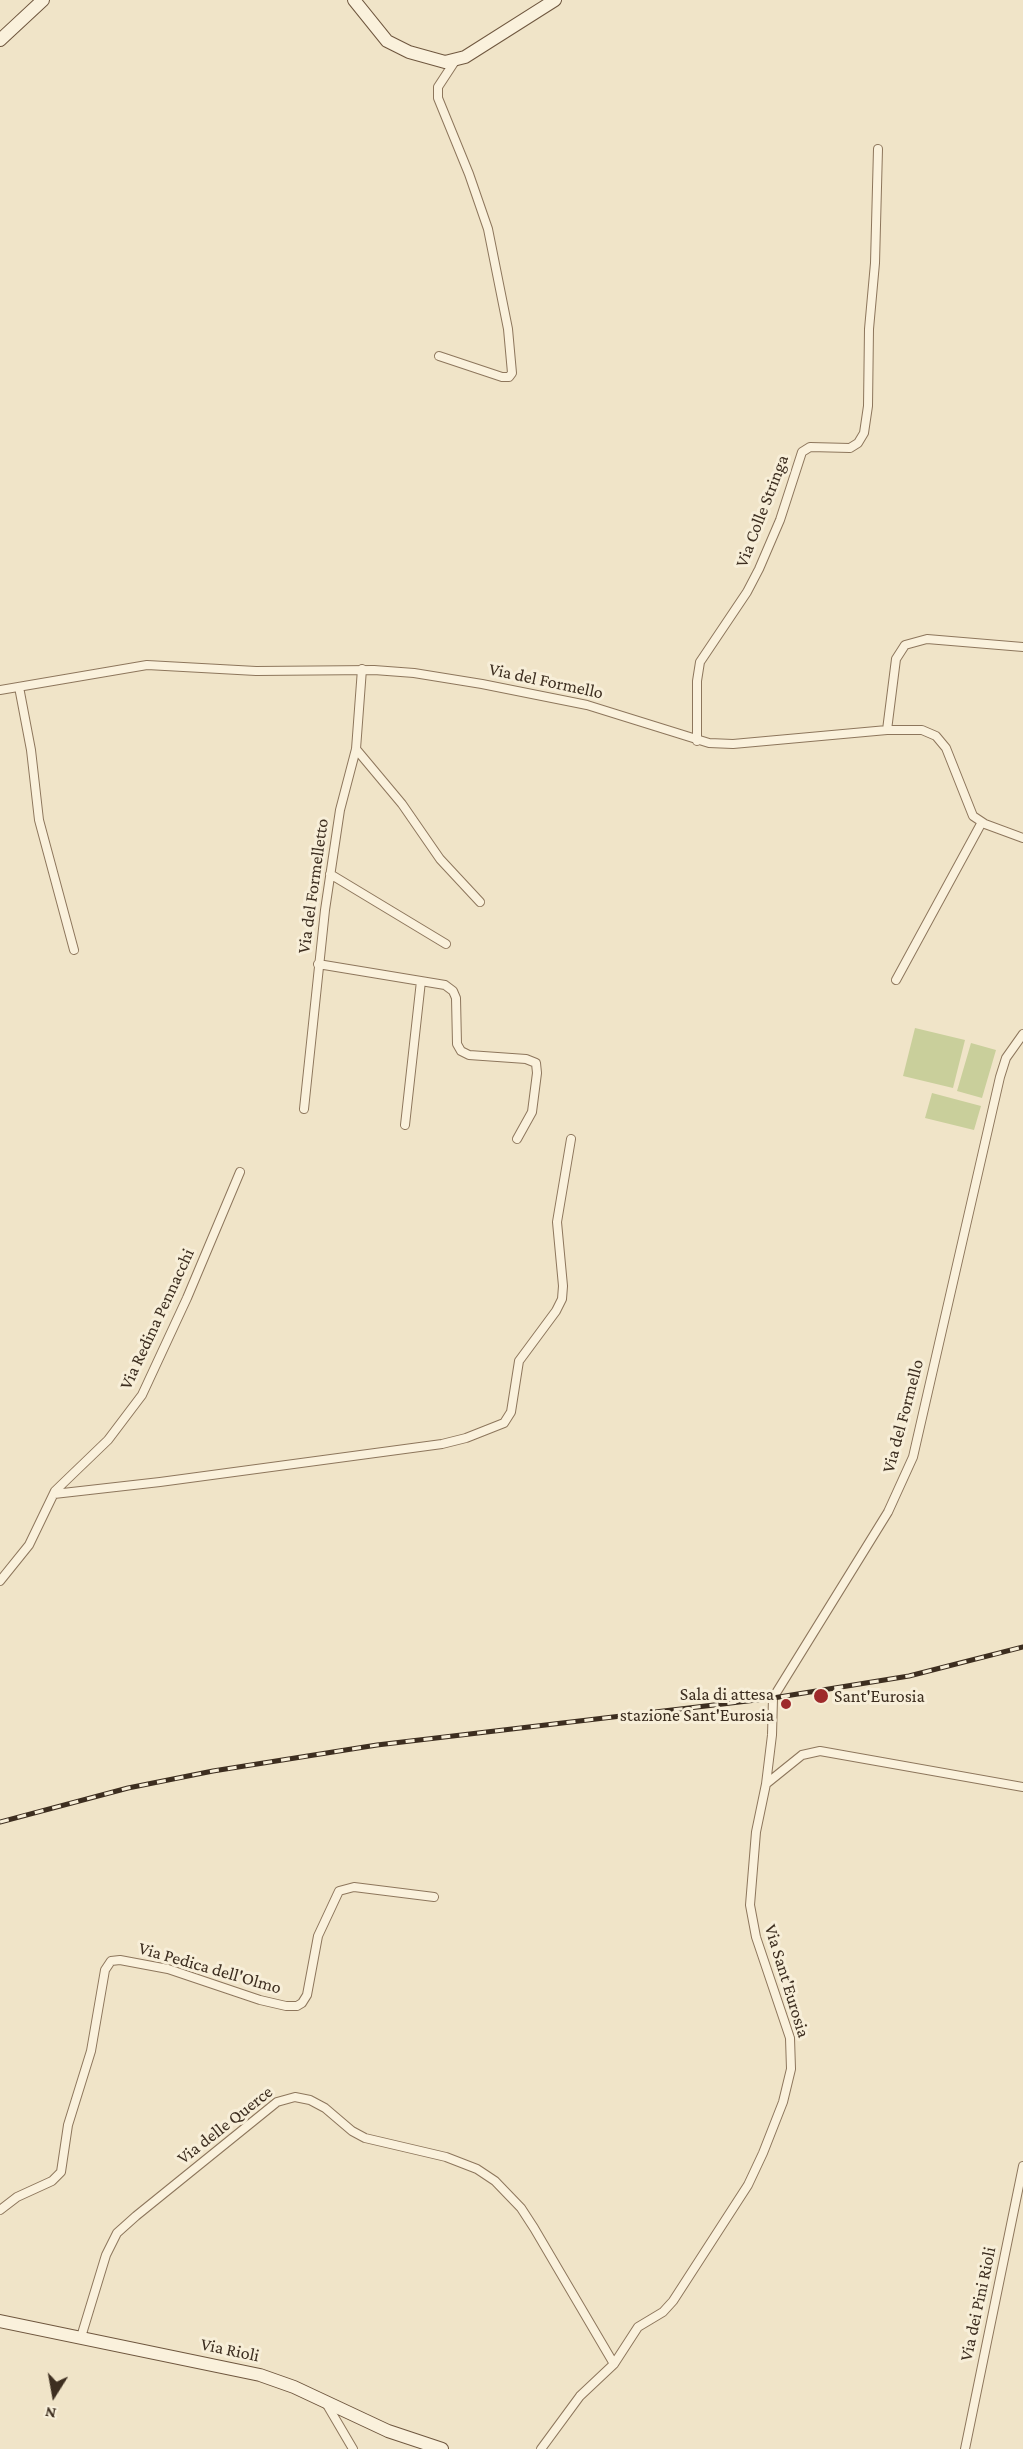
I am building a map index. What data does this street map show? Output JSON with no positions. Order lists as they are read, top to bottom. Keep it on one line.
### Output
{"streets":{"main road":["Via Rioli"],"street":["Via Colle Stringa","Via del Formello","Via del Formelletto","Via Redina Pennacchi","Via Pedica dell'Olmo","Via Sant'Eurosia","Via delle Querce","Via dei Pini Rioli"]},"crossings":[["Via Colle Stringa","Via del Formello"],["Via del Formello","Via del Formelletto"],["Via del Formello","Via Sant'Eurosia"],["Via Sant'Eurosia","Via delle Querce"],["Via delle Querce","Via Rioli"]],"places":["Sant'Eurosia","Sala di attesa stazione Sant'Eurosia"],"north":"bottom"}
